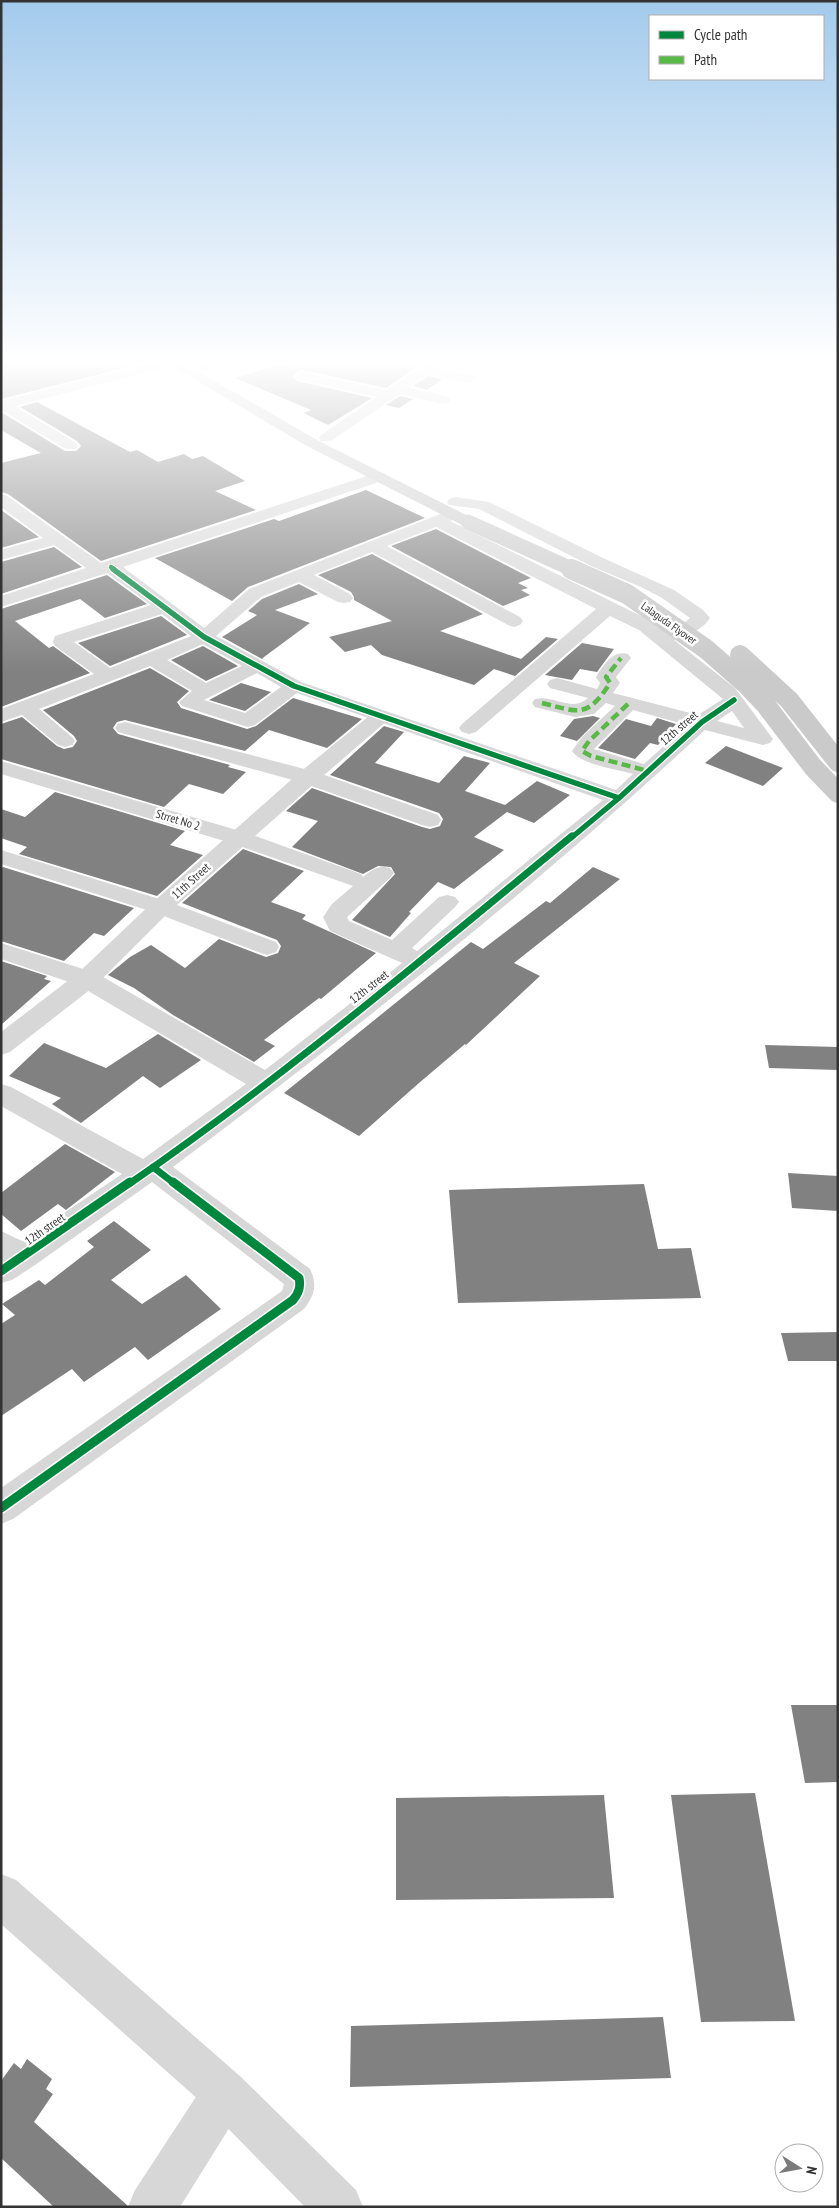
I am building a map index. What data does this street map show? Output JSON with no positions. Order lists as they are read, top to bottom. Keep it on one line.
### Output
{"streets":{"main road":["Lalaguda Flyover"],"street":["12th street","Strret No 2","11th Street"]},"crossings":[["Strret No 2","11th Street"]],"legend":["Cycle path","Path"],"north":"right"}
